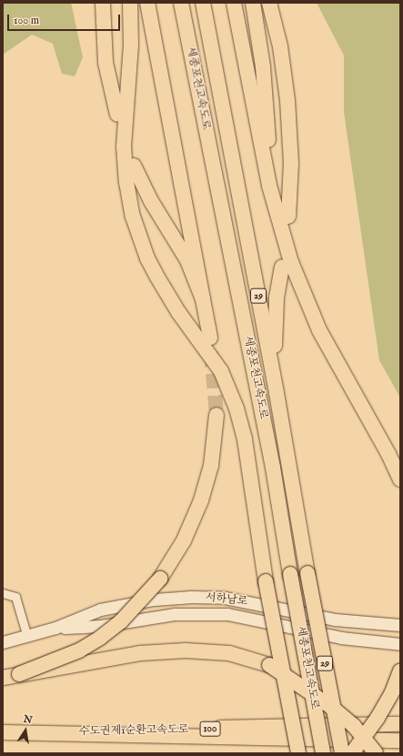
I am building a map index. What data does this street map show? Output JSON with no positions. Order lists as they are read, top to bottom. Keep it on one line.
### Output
{"streets":{"highway":["세종포천고속도로","29","100","수도권제1순환고속도로"],"main road":["서하남로"]},"scale_bar":"100 m","north":"top"}
